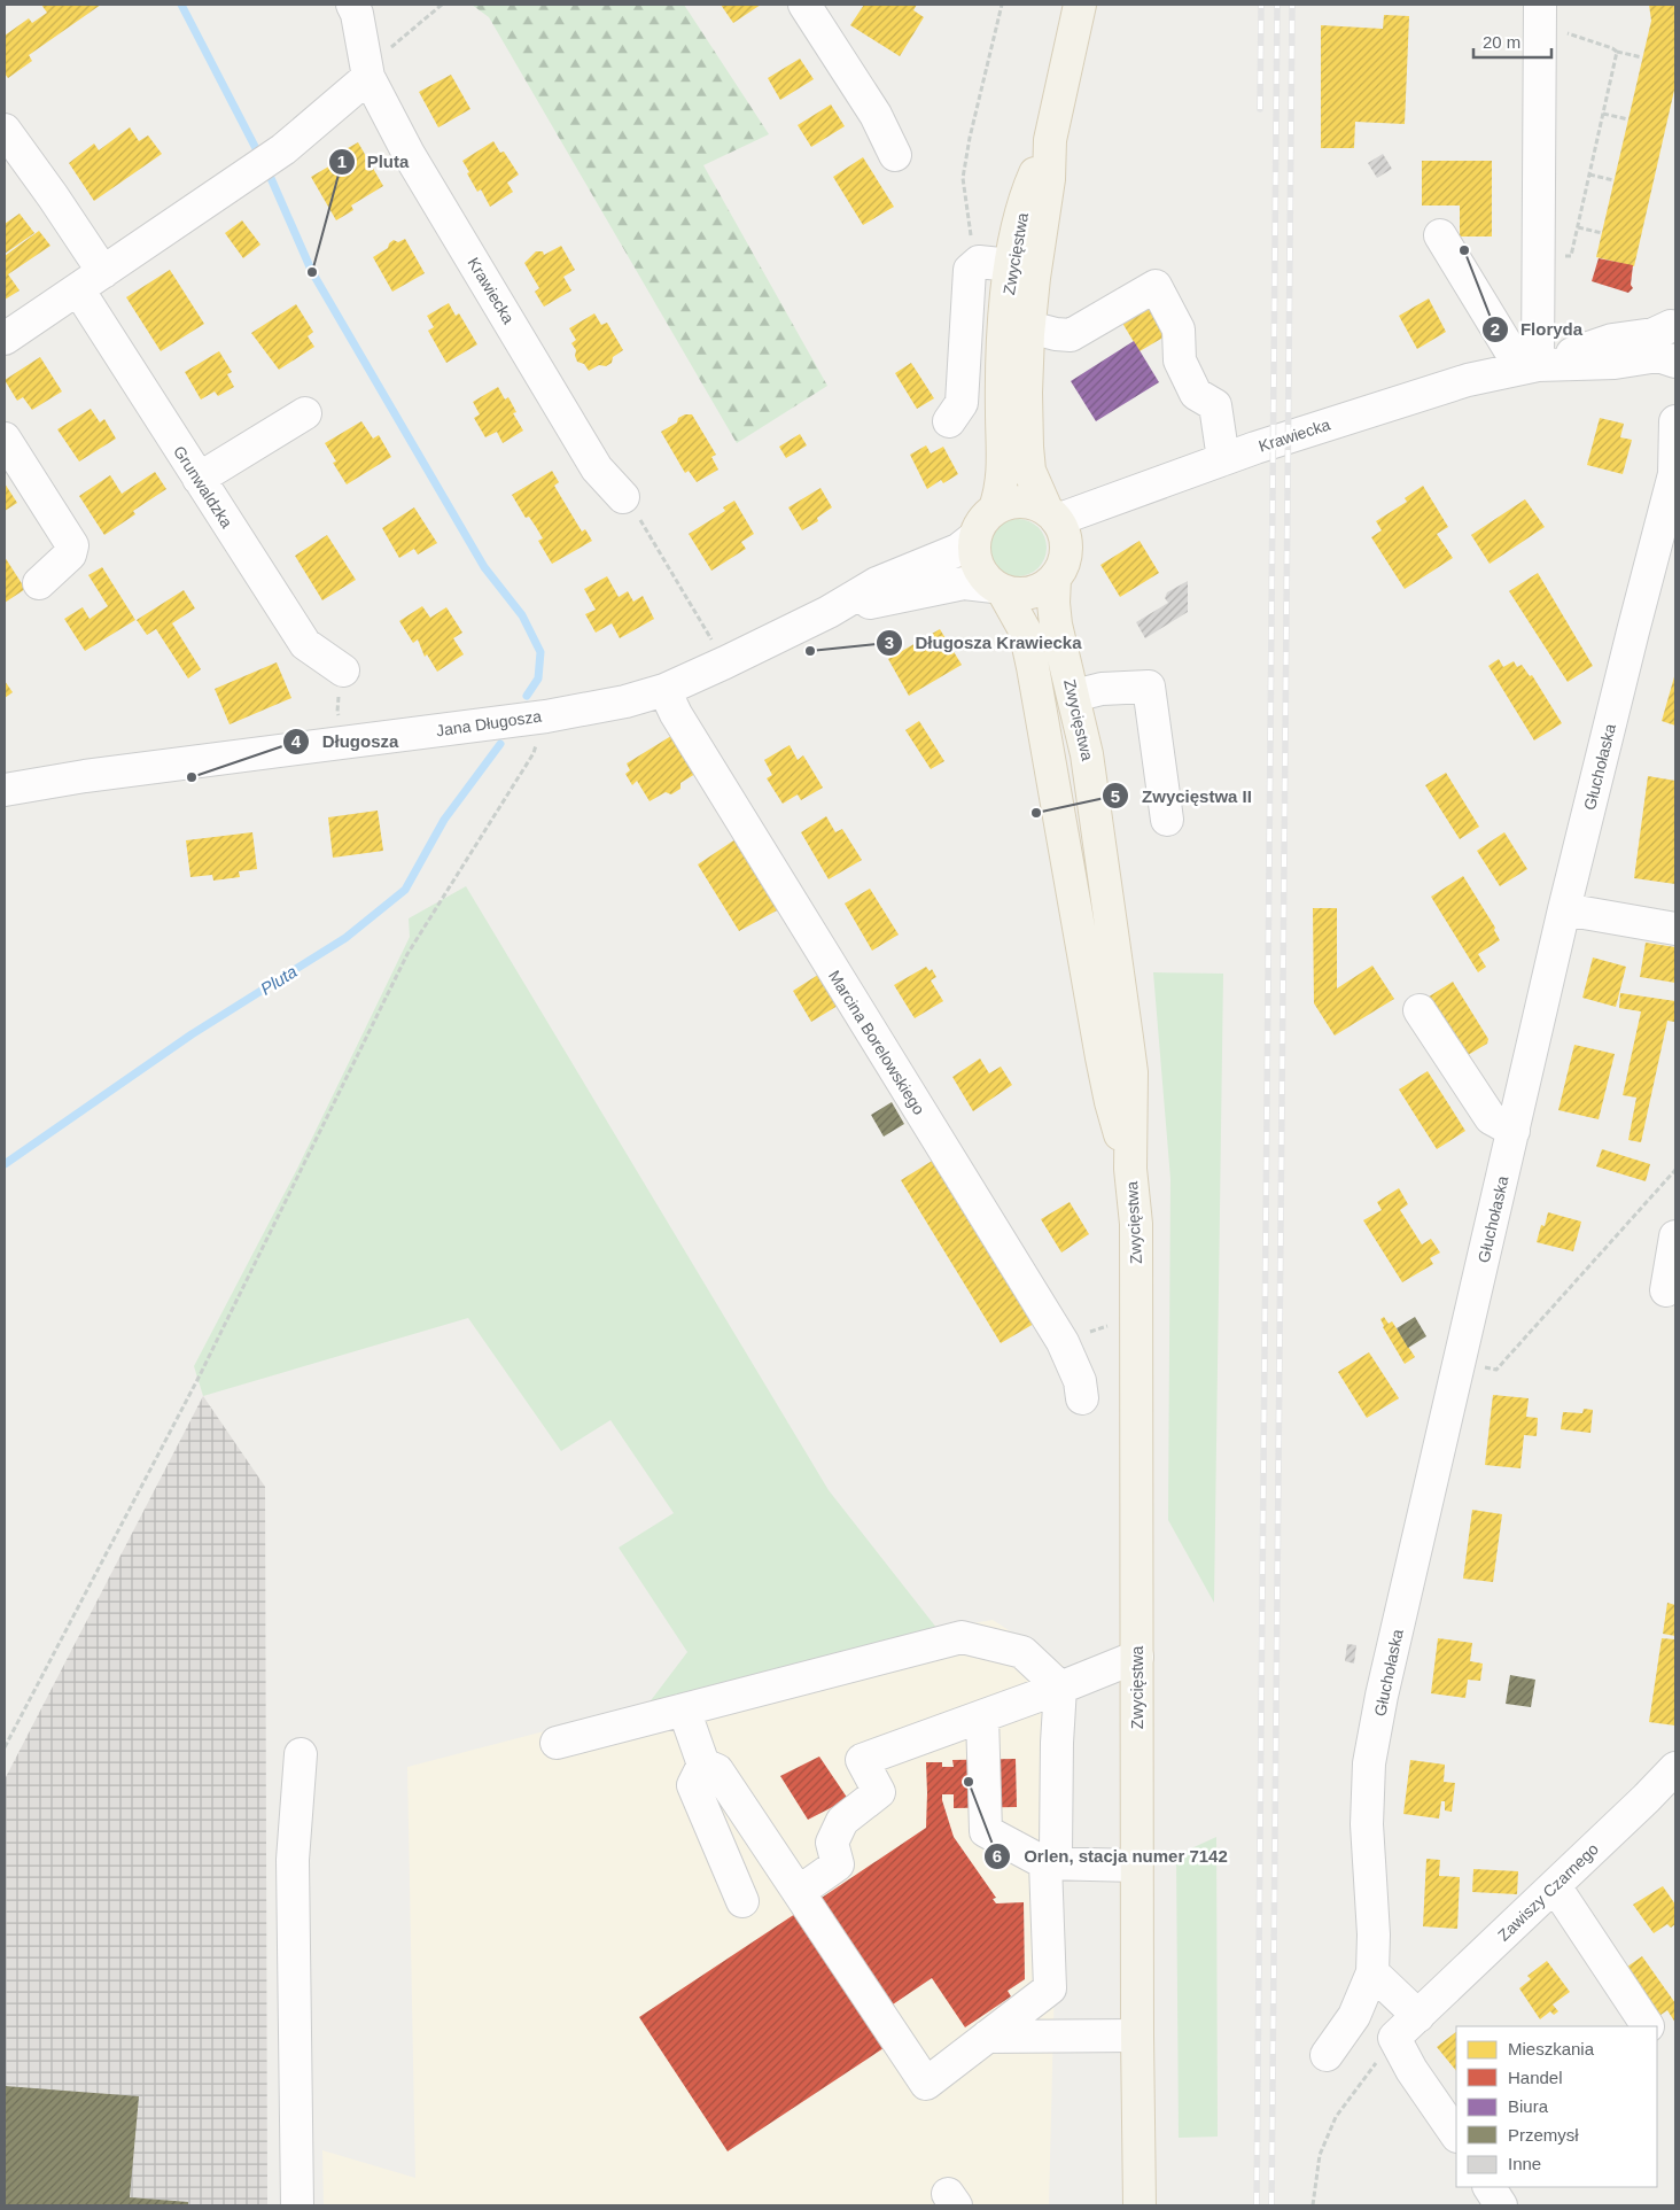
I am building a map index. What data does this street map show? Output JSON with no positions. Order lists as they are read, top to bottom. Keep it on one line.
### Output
{"streets":{"main road":["Zwycięstwa"],"street":["Krawiecka","Grunwaldzka","Jana Długosza","Głuchołaska","Marcina Borelowskiego","Zawiszy Czarnego"]},"crossings":[["Zwycięstwa","Krawiecka"],["Jana Długosza","Marcina Borelowskiego"]],"water":["Pluta"],"places":["Floryda","Pluta","Długosza Krawiecka","Długosza","Zwycięstwa II","Orlen, stacja numer 7142"],"legend":["Mieszkania","Handel","Biura","Przemysł","Inne"],"scale_bar":"20 m"}
